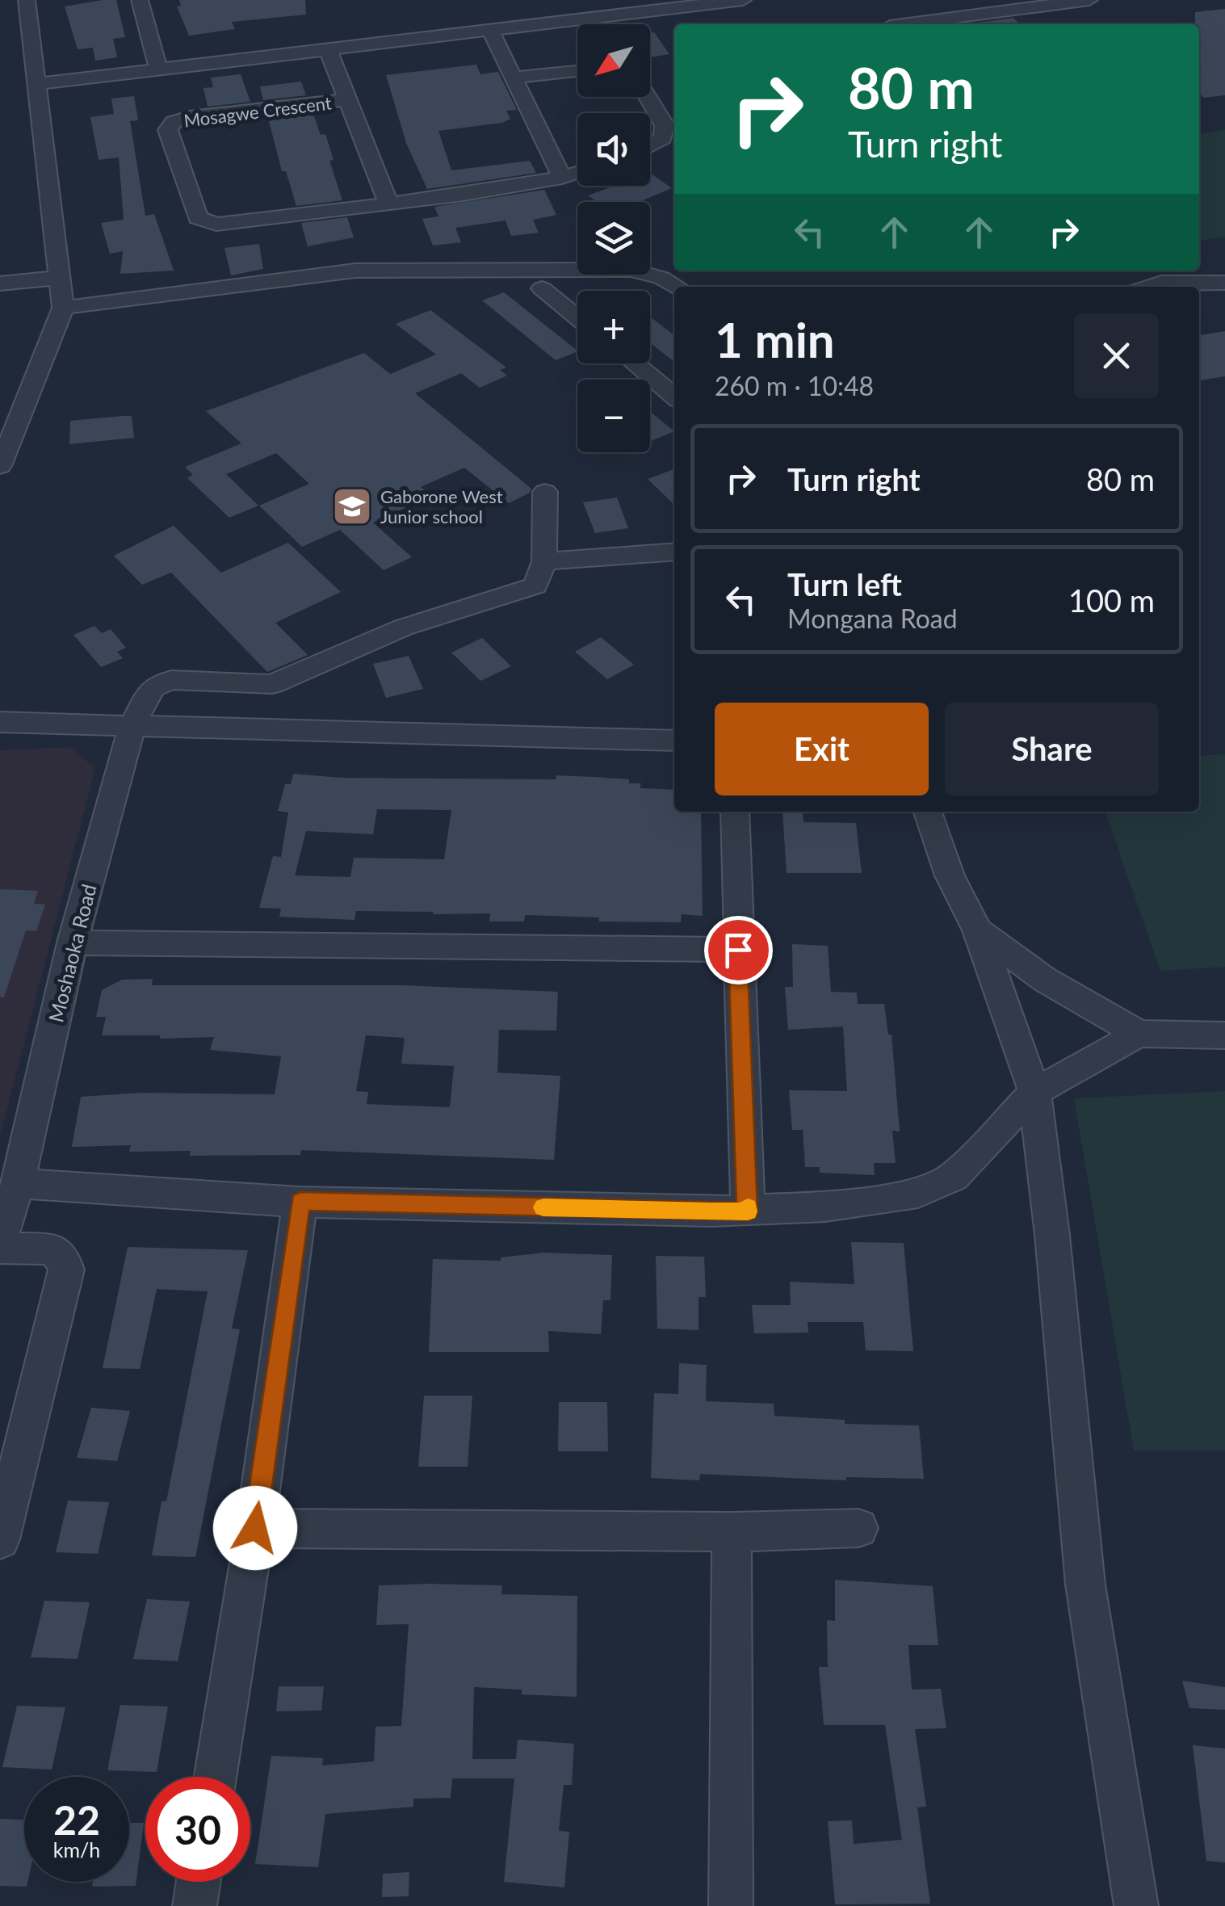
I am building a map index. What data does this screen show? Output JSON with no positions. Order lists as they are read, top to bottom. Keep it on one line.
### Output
{"streets":{"street":["Mosagwe Crescent","Moshaoka Road"]},"places":{"school or university":["Gaborone West Junior school"]},"north":"bottom left","page":{"map_buttons":["+","−"],"turn":["80 m","Turn right"],"heading":["1 min","260 m · 10:48"],"list":[{"name":"Turn right","value":"80 m"},{"name":"Turn left","note":"Mongana Road","value":"100 m"}],"buttons":["Exit","Share"],"speed":"22 km/h","limit":"30"}}
